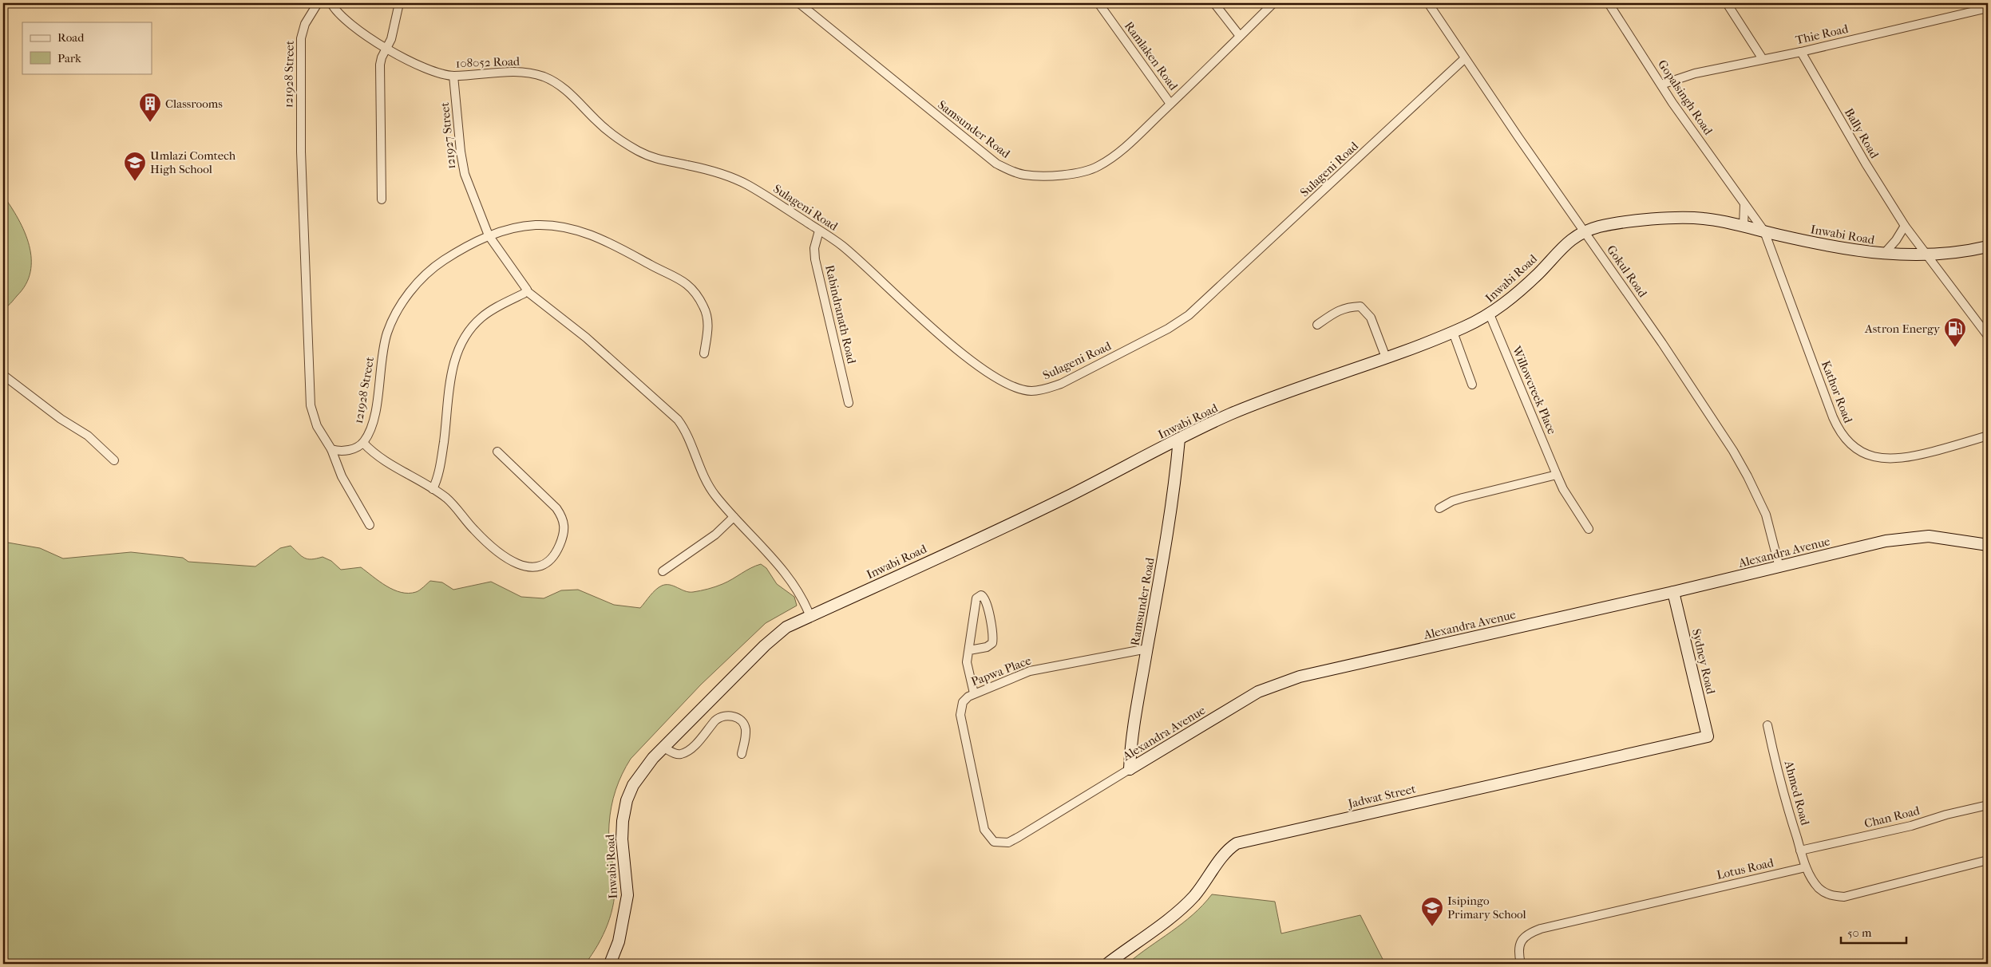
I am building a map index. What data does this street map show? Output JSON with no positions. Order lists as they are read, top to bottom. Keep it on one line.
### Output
{"streets":{"street":["Thie Road","Ramlaken Road","108052 Road","121928 Street","Gopalsingh Road","Samsunder Road","Bally Road","121927 Street","Sulageni Road","Inwabi Road","Gokul Road","Rabindranath Road","Willowcreek Place","Kathor Road","Alexandra Avenue","Ramsunder Road","Sydney Road","Papwa Place","Ahmed Road","Jadwat Street","Chan Road","Lotus Road"]},"crossings":[["Thie Road","Gopalsingh Road"],["Thie Road","Bally Road"],["Ramlaken Road","Samsunder Road"],["108052 Road","121927 Street"],["108052 Road","Sulageni Road"],["121928 Street","121927 Street"],["Gopalsingh Road","Inwabi Road"],["Gopalsingh Road","Kathor Road"],["Bally Road","Inwabi Road"],["Sulageni Road","Gokul Road"],["Sulageni Road","Rabindranath Road"],["Inwabi Road","Gokul Road"],["Inwabi Road","Willowcreek Place"],["Inwabi Road","Kathor Road"],["Inwabi Road","Ramsunder Road"],["Gokul Road","Alexandra Avenue"],["Alexandra Avenue","Ramsunder Road"],["Alexandra Avenue","Sydney Road"],["Alexandra Avenue","Papwa Place"],["Ramsunder Road","Papwa Place"],["Sydney Road","Jadwat Street"],["Ahmed Road","Chan Road"],["Ahmed Road","Lotus Road"]],"places":{"building":["Classrooms"],"school or university":["Umlazi Comtech High School","Isipingo Primary School"],"fuel station":["Astron Energy"]},"legend":["Road","Park"],"scale_bar":"50 m"}
